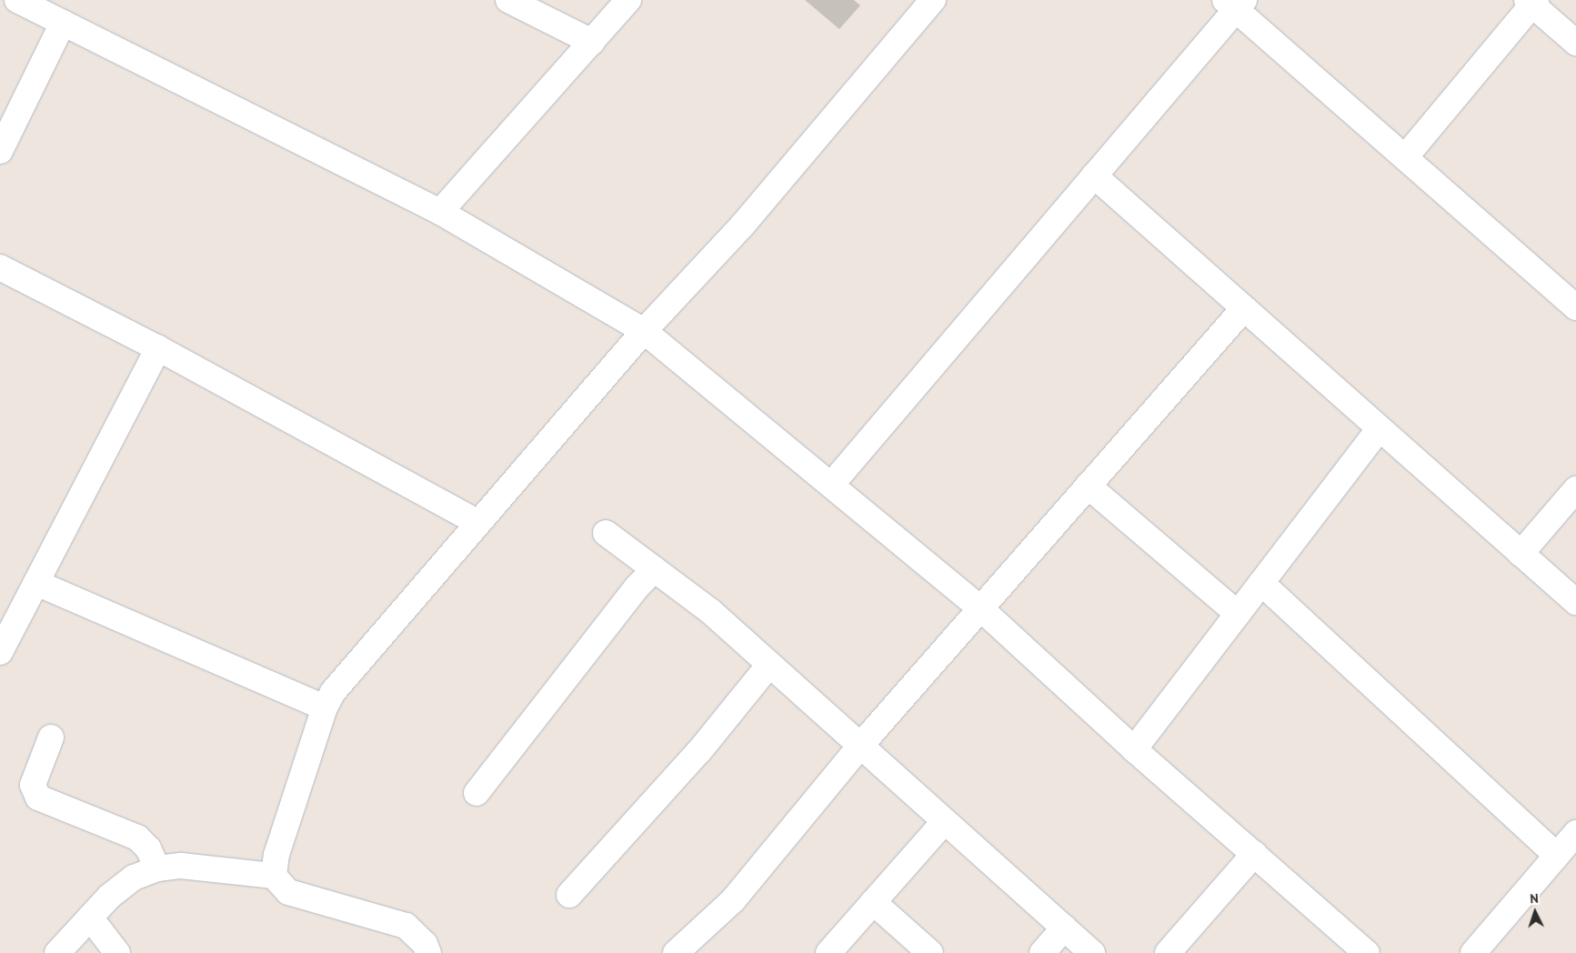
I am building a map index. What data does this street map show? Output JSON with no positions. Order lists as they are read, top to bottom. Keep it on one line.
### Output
{"north":"top"}
